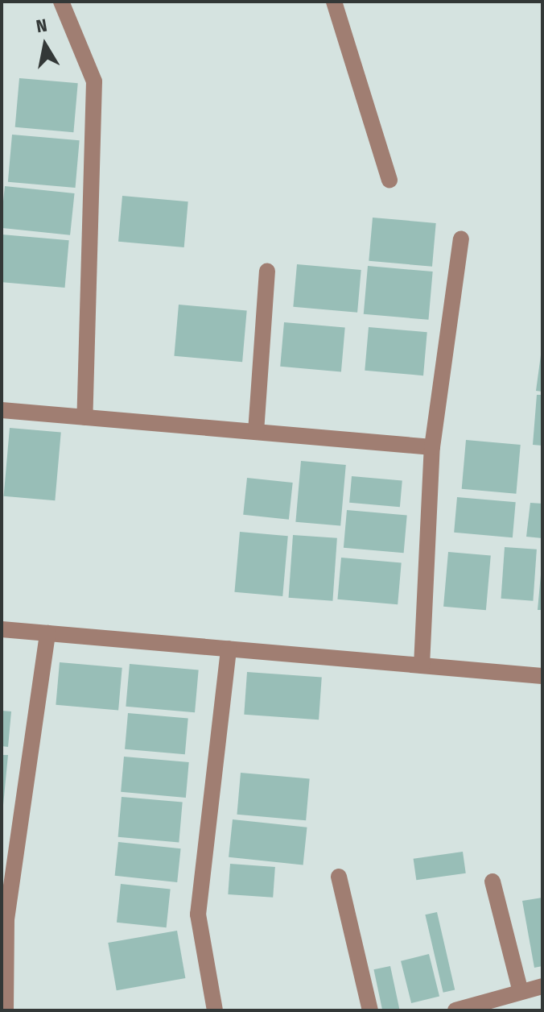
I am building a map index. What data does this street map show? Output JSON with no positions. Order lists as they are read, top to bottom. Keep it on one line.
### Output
{"north":"top"}
